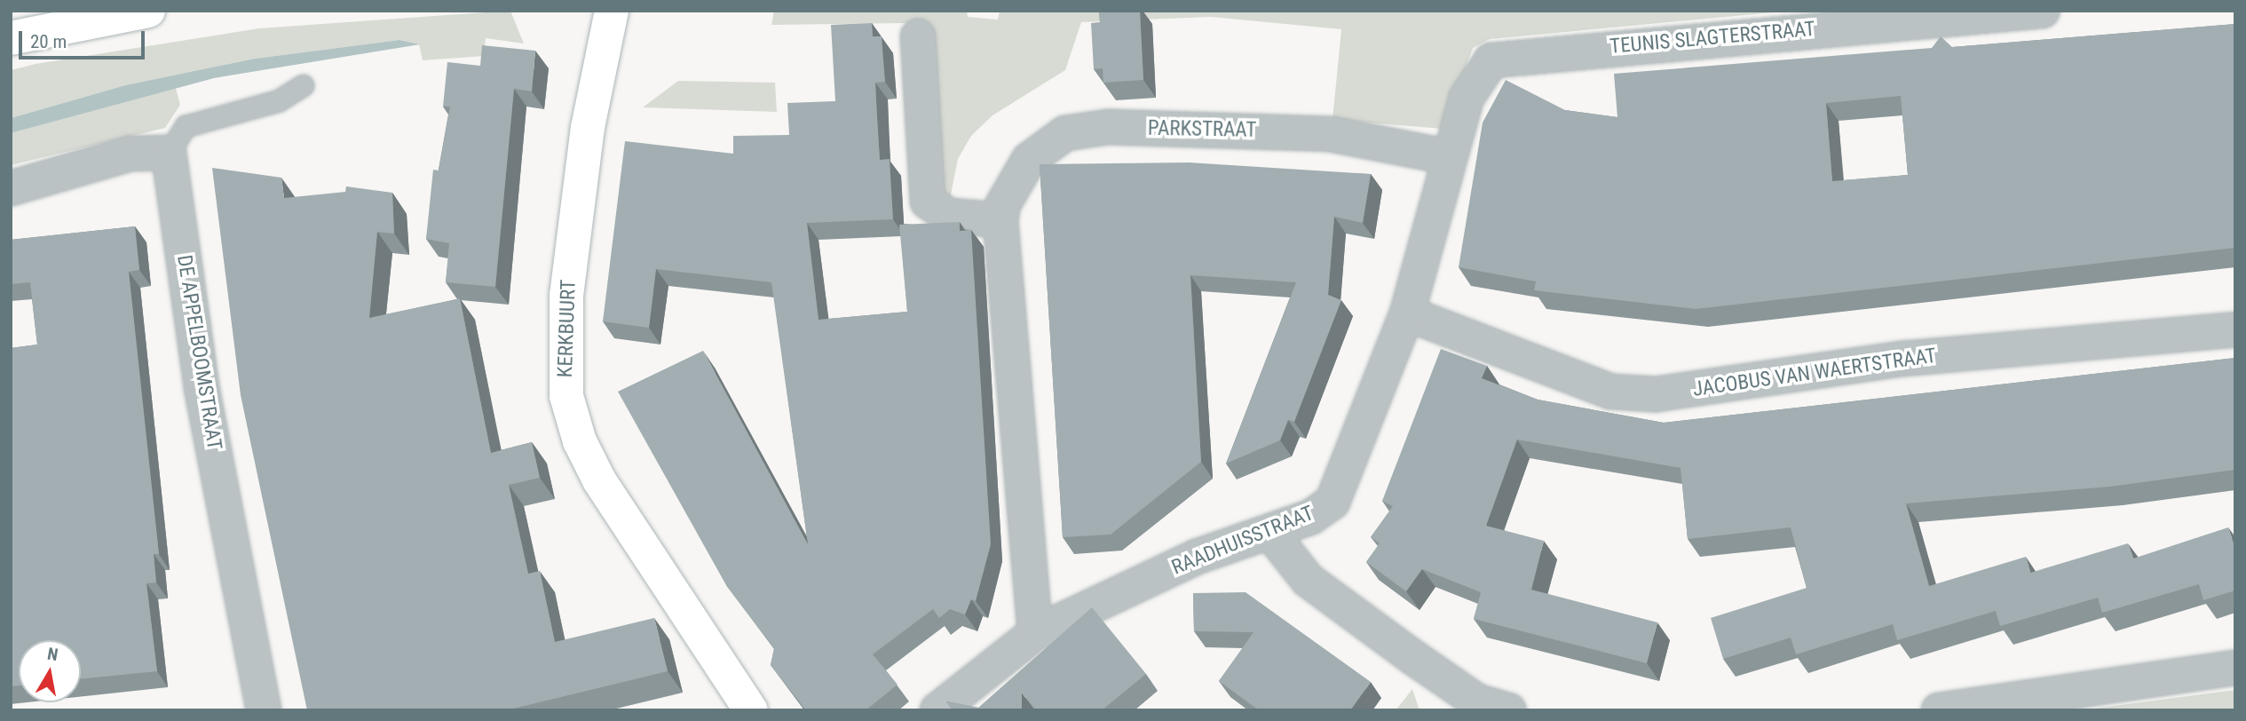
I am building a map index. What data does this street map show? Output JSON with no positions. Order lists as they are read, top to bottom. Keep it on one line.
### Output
{"streets":{"street":["TEUNIS SLAGTERSTRAAT","PARKSTRAAT","KERKBUURT","DE APPELBOOMSTRAAT","JACOBUS VAN WAERTSTRAAT","RAADHUISSTRAAT"]},"crossings":[["TEUNIS SLAGTERSTRAAT","PARKSTRAAT"],["TEUNIS SLAGTERSTRAAT","RAADHUISSTRAAT"],["PARKSTRAAT","RAADHUISSTRAAT"],["JACOBUS VAN WAERTSTRAAT","RAADHUISSTRAAT"]],"scale_bar":"20 m","north":"top"}
